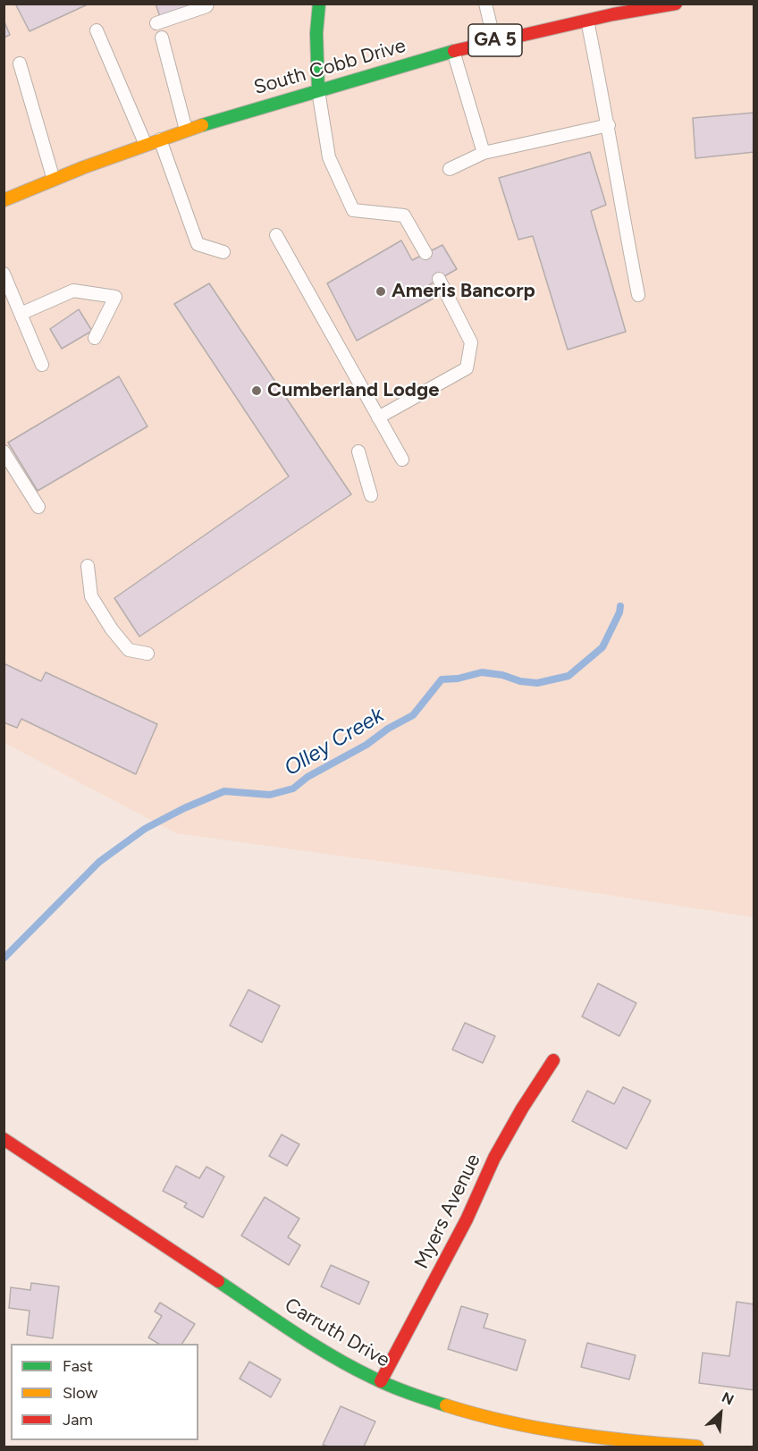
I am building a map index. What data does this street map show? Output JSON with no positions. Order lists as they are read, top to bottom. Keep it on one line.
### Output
{"streets":{"street":["GA 5","South Cobb Drive","Myers Avenue","Carruth Drive"]},"crossings":[["Myers Avenue","Carruth Drive"]],"water":["Olley Creek"],"places":["Ameris Bancorp","Cumberland Lodge"],"legend":["Fast","Slow","Jam"],"north":"top right"}
